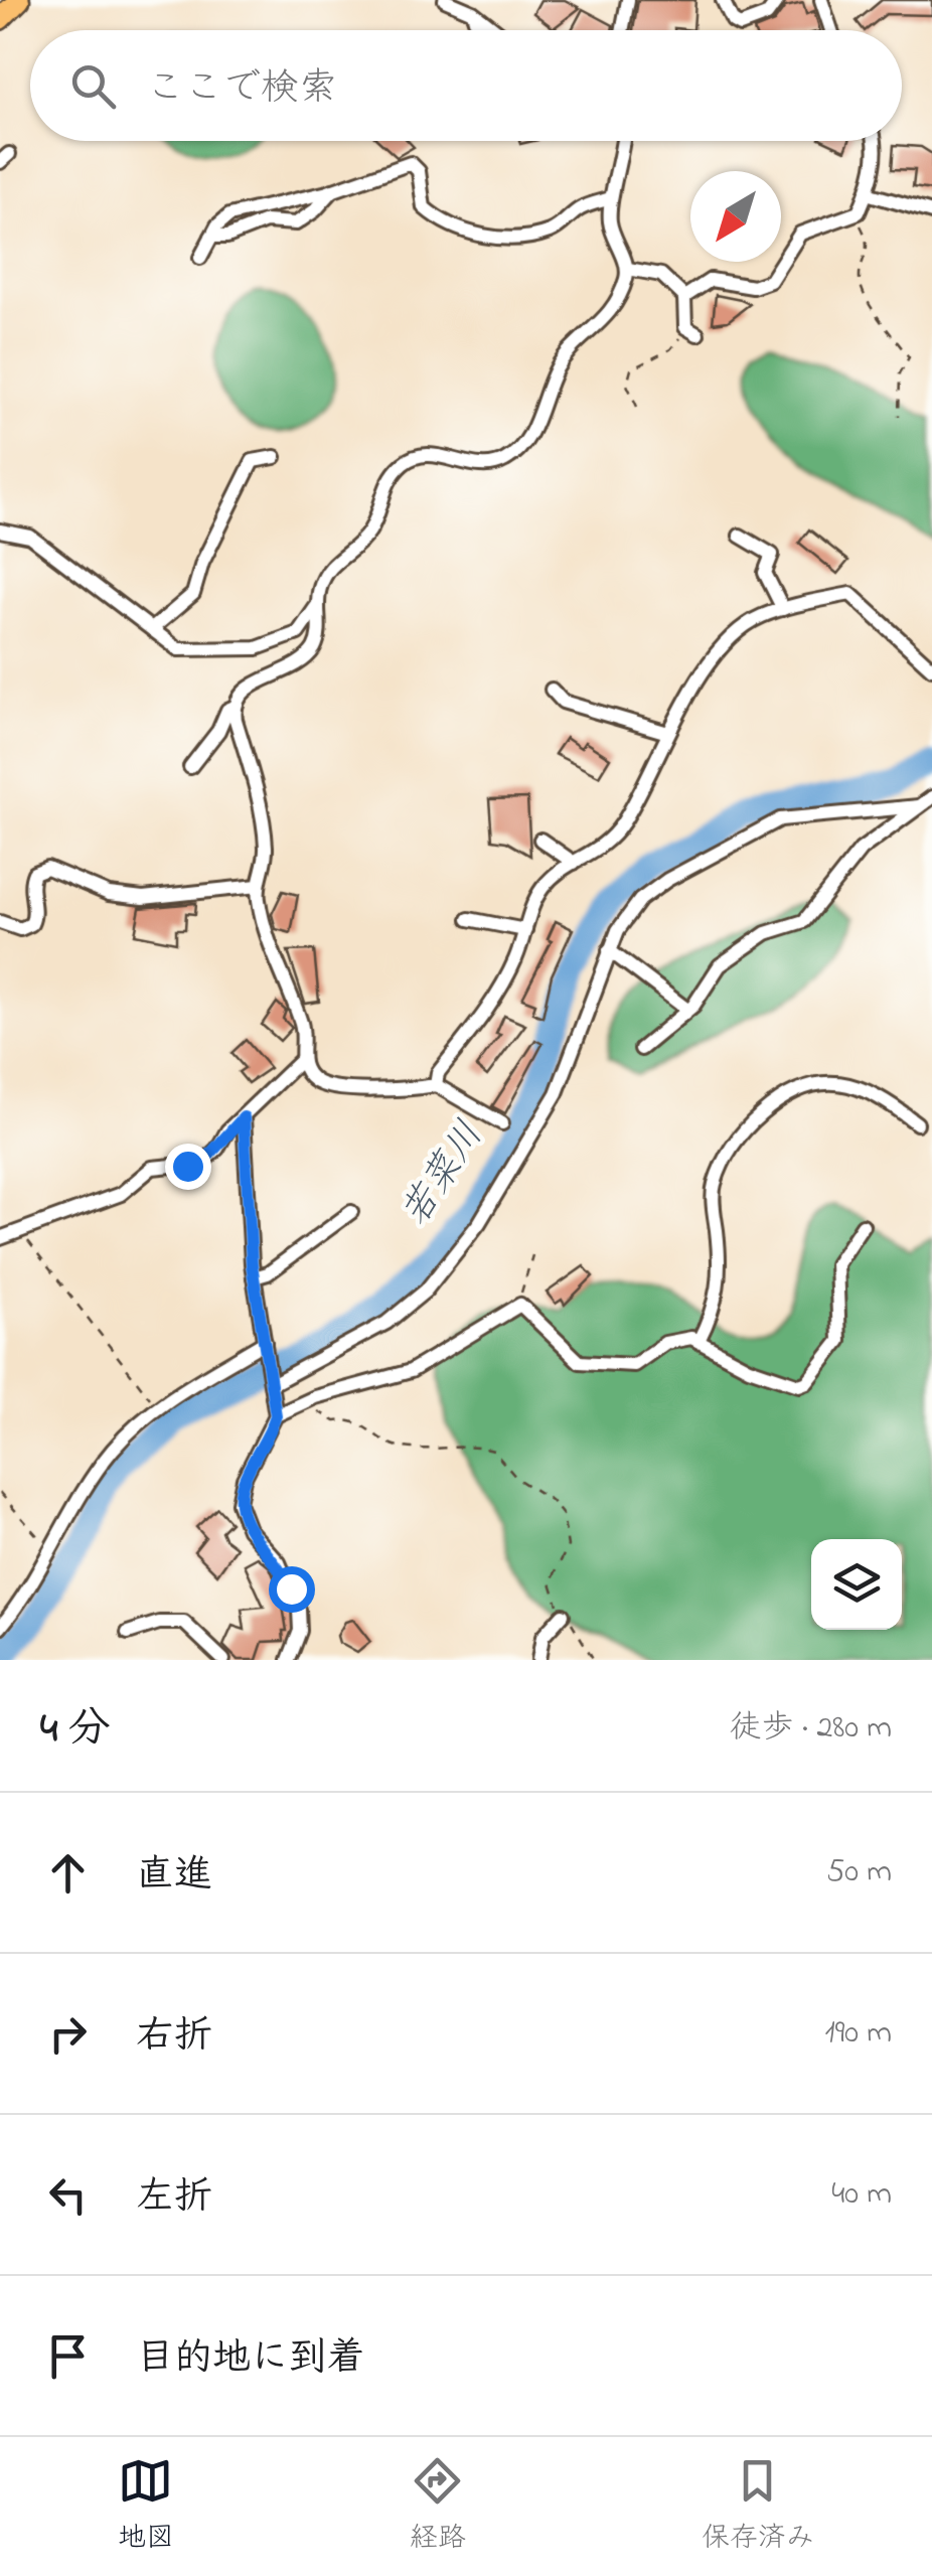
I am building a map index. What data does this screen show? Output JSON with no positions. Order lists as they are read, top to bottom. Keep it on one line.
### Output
{"water":["若菜川"],"north":"bottom left","page":{"search":"ここで検索","heading":["4 分","徒歩 · 280 m"],"list":[["直進","50 m"],["右折","190 m"],["左折","40 m"],"目的地に到着"],"nav":["地図","経路","保存済み"]}}
